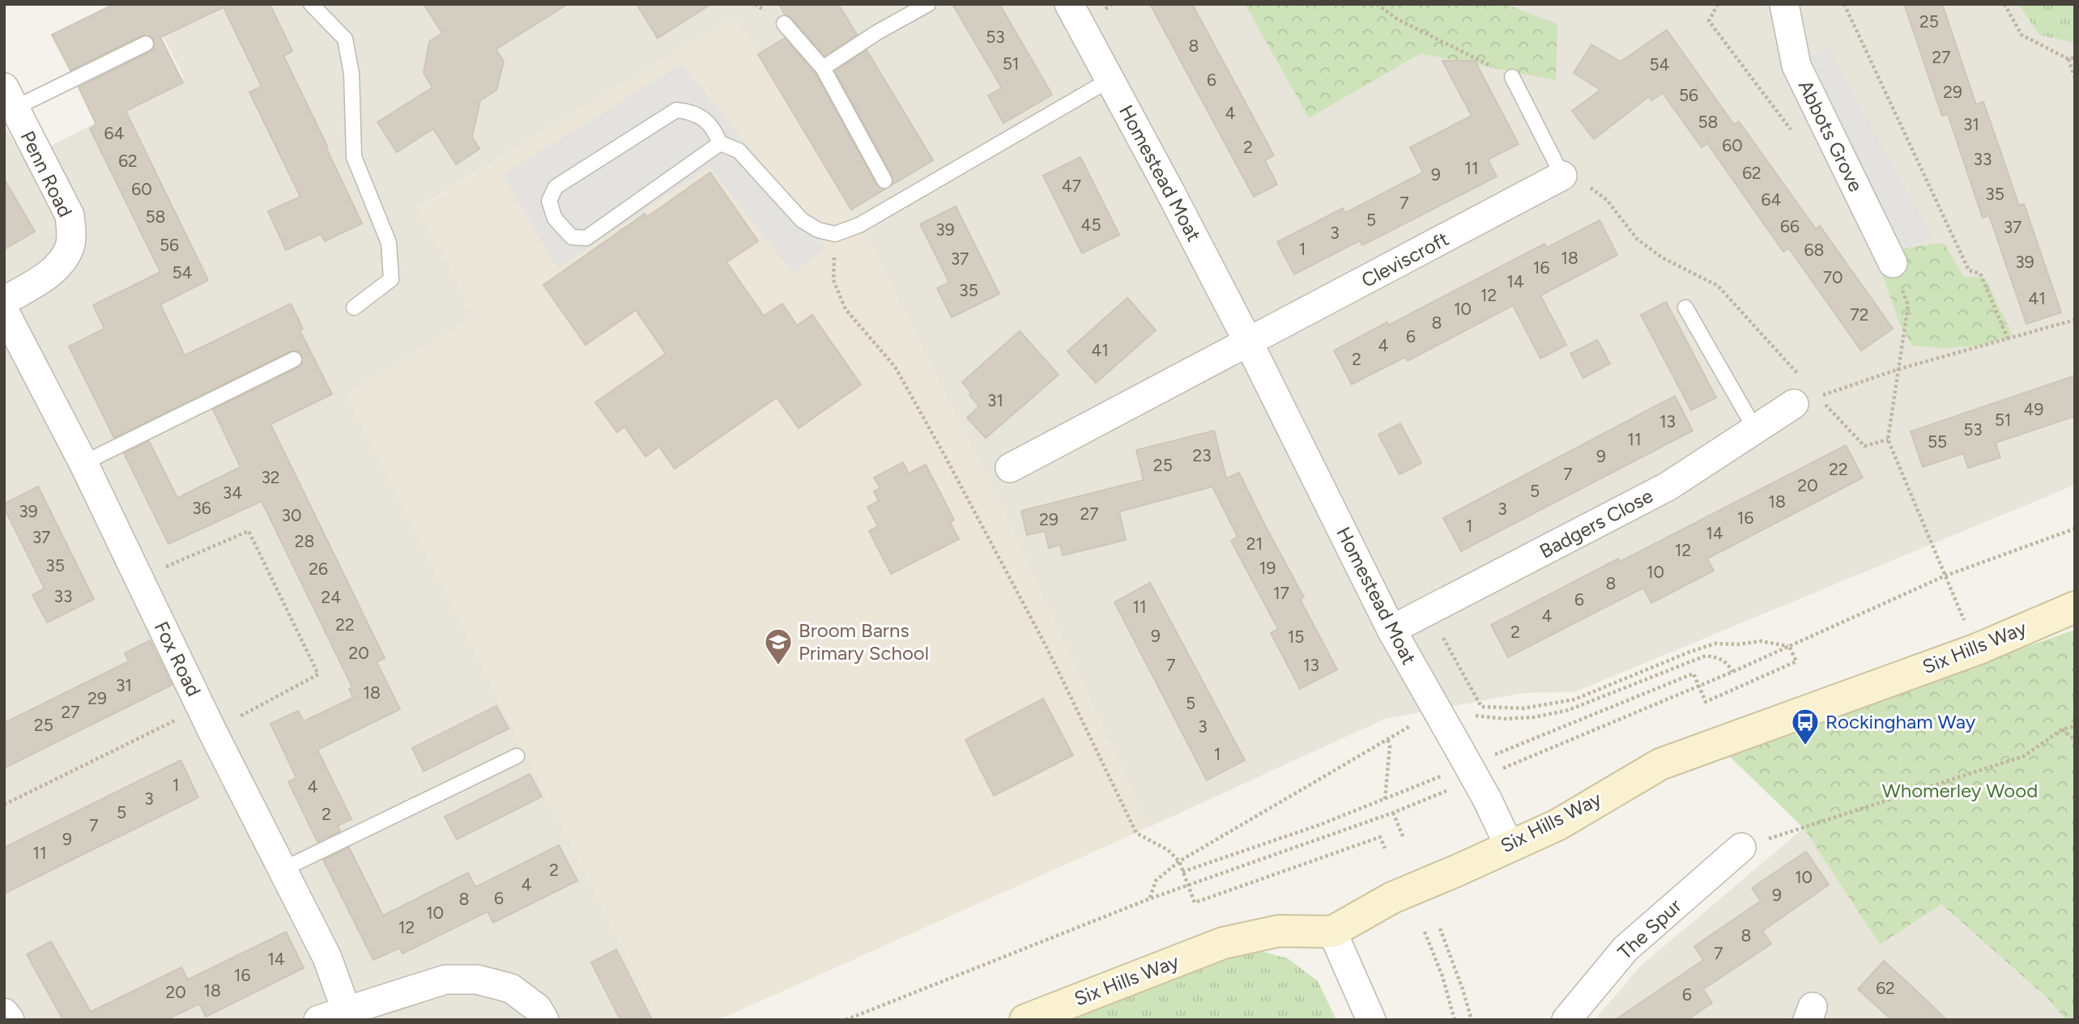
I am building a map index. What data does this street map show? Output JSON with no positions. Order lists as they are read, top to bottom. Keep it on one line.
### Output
{"streets":{"street":["Abbots Grove","Homestead Moat","Penn Road","Cleviscroft","Badgers Close","Six Hills Way","Fox Road","The Spur"]},"crossings":[["Homestead Moat","Cleviscroft"],["Homestead Moat","Badgers Close"],["Homestead Moat","Six Hills Way"]],"parks":["Whomerley Wood"],"places":{"school or university":["Broom Barns Primary School"],"bus stop":["Rockingham Way"]},"house_numbers":["25","53","8","27","51","54","6","29","56","4","58","31","64","60","2","33","62","11","62","9","47","60","35","64","7","58","5","45","66","37","39","3","56","1","68","18","37","39","16","54","70","14","35","12","41","10","72","8","6","4","41","2","31","49","51","13","53","11","55","23","9","25","22","7","32","20","5","34","18","36","3","39","27","30","16","29","1","14","37","28","21","12","35","19","26","10","8","17","33","24","6","11","4","22","2","9","15","20","7","13","31","18","29","5","27","25","3","1","1","4","3","5","2","7","9","11","2","10","4","9","6","8","10","12","8","7","14","16","62","18","20","6"]}
